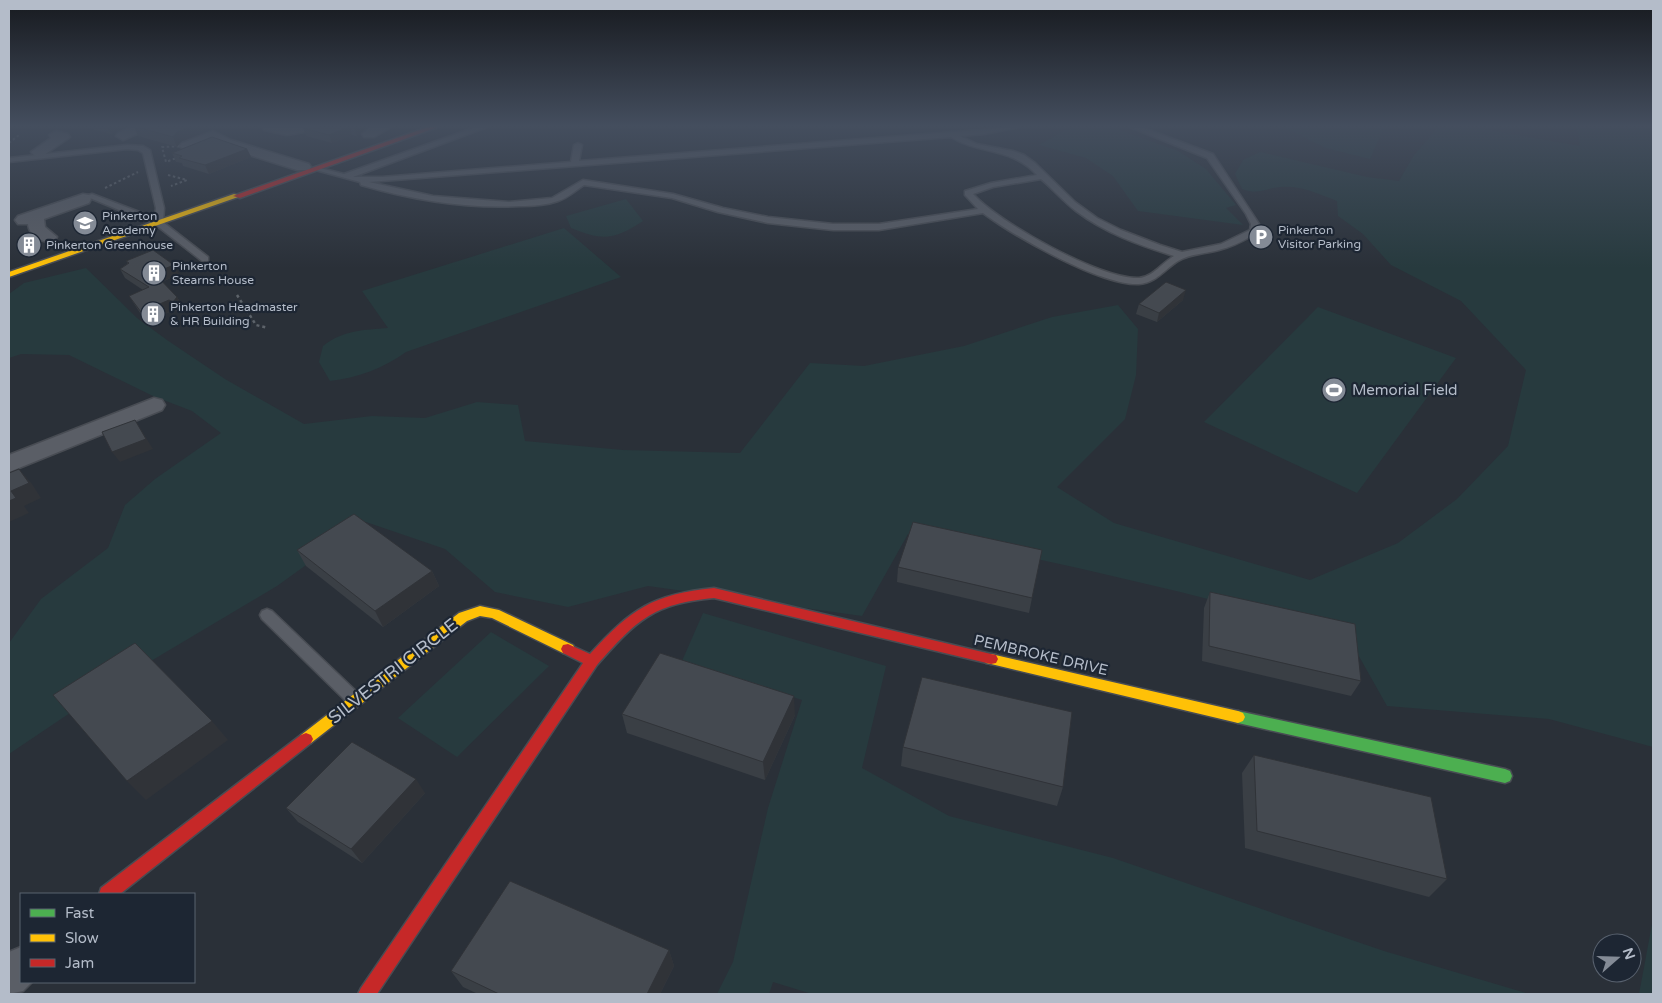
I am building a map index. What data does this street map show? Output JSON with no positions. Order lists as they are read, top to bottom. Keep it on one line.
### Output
{"streets":{"street":["PEMBROKE DRIVE","SILVESTRI CIRCLE"]},"crossings":[["PEMBROKE DRIVE","SILVESTRI CIRCLE"]],"places":{"school or university":["Pinkerton Academy"],"parking":["Pinkerton Visitor Parking"],"building":["Pinkerton Greenhouse","Pinkerton Stearns House","Pinkerton Headmaster & HR Building"],"sports":["Memorial Field"]},"legend":["Fast","Slow","Jam"],"north":"right"}
